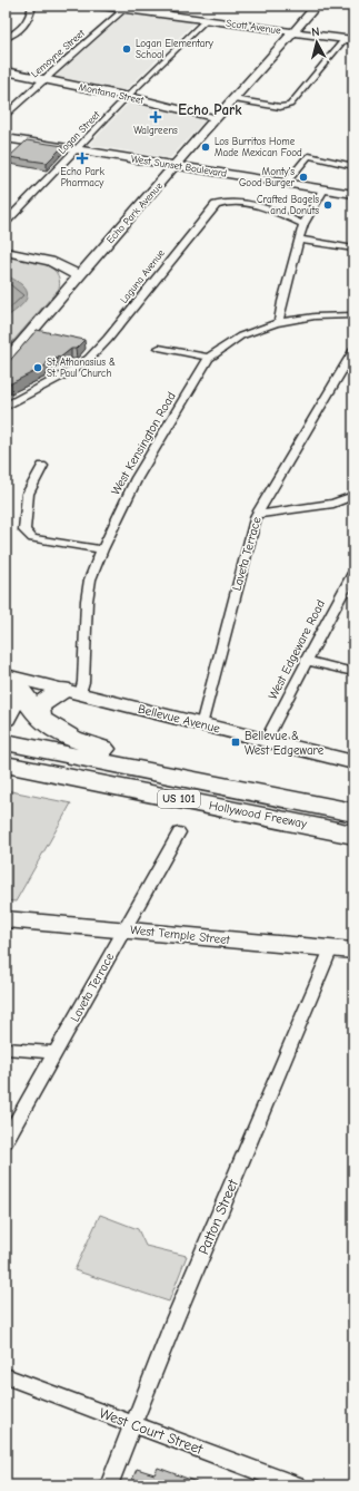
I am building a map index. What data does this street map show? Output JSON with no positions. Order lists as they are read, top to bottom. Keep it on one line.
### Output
{"streets":{"highway":["US 101","Hollywood Freeway"],"main road":["West Sunset Boulevard"],"street":["Scott Avenue","Lemoyne Street","Montana Street","Logan Street","Echo Park Avenue","Laguna Avenue","West Kensington Road","Laveta Terrace","West Edgeware Road","Bellevue Avenue","West Temple Street","Patton Street","West Court Street"]},"crossings":[["Scott Avenue","Lemoyne Street"],["Scott Avenue","Logan Street"],["Scott Avenue","Echo Park Avenue"],["Lemoyne Street","Montana Street"],["Montana Street","Logan Street"],["Montana Street","Echo Park Avenue"],["Logan Street","West Sunset Boulevard"],["West Sunset Boulevard","Echo Park Avenue"],["West Kensington Road","Bellevue Avenue"],["Laveta Terrace","Bellevue Avenue"],["Laveta Terrace","West Temple Street"],["West Edgeware Road","Bellevue Avenue"],["West Temple Street","Patton Street"],["Patton Street","West Court Street"]],"districts":["Echo Park"],"places":{"other":["Logan Elementary School","Los Burritos Home Made Mexican Food","Monty's Good Burger","Crafted Bagels and Donuts","St. Athanasius & St. Paul Church"],"health":["Walgreens","Echo Park Pharmacy"],"transit":["Bellevue & West Edgeware"]},"north":"top"}
